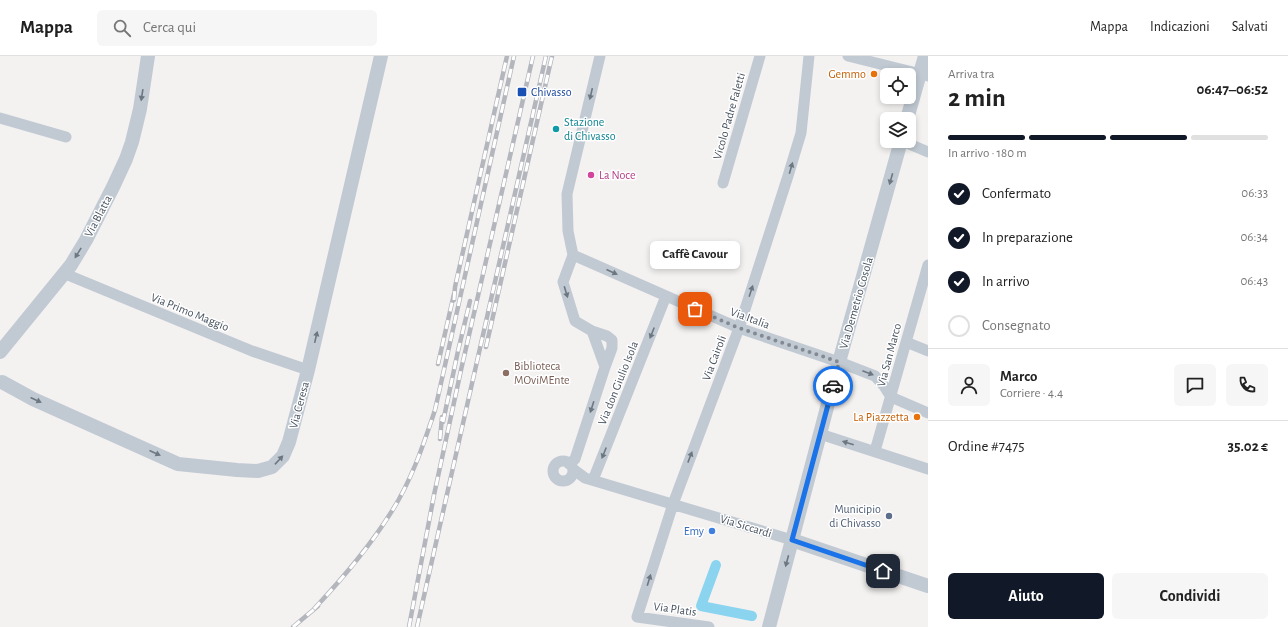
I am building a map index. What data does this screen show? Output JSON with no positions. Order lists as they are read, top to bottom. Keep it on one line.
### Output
{"streets":{"street":["Vicolo Padre Faletti","Via Blatta","Via Demetrio Cosola","Via Primo Maggio","Via Italia","Via San Marco","Via Cairoli","Via don Giulio Isola","Via Ceresa","Via Siccardi","Via Platis"]},"crossings":[["Via Blatta","Via Primo Maggio"],["Via Demetrio Cosola","Via Italia"],["Via Demetrio Cosola","Via Siccardi"],["Via Primo Maggio","Via Ceresa"],["Via Italia","Via San Marco"],["Via Italia","Via Cairoli"],["Via Italia","Via don Giulio Isola"],["Via Cairoli","Via Siccardi"],["Via Cairoli","Via Platis"],["Via don Giulio Isola","Via Siccardi"]],"one_way":["Via Blatta","Via Demetrio Cosola","Via Italia","Via Cairoli","Via don Giulio Isola"],"places":{"other":["Gemmo","Stazione di Chivasso","La Noce","Caffè Cavour","Biblioteca MOviMEnte","La Piazzetta","Municipio di Chivasso","Emy"],"transit":["Chivasso"]},"page":{"header":"Mappa","search":"Cerca qui","nav":["Mappa","Indicazioni","Salvati"],"heading":["2 min","Arriva tra","06:47–06:52"],"panel":["Marco","Corriere · 4.4","Ordine #7475","35.02 €"],"bar":"In arrivo · 180 m","list":[["Confermato","06:33"],["In preparazione","06:34"],["In arrivo","06:43"],"Consegnato"],"bubble":"Caffè Cavour","buttons":["Aiuto","Condividi"]}}
